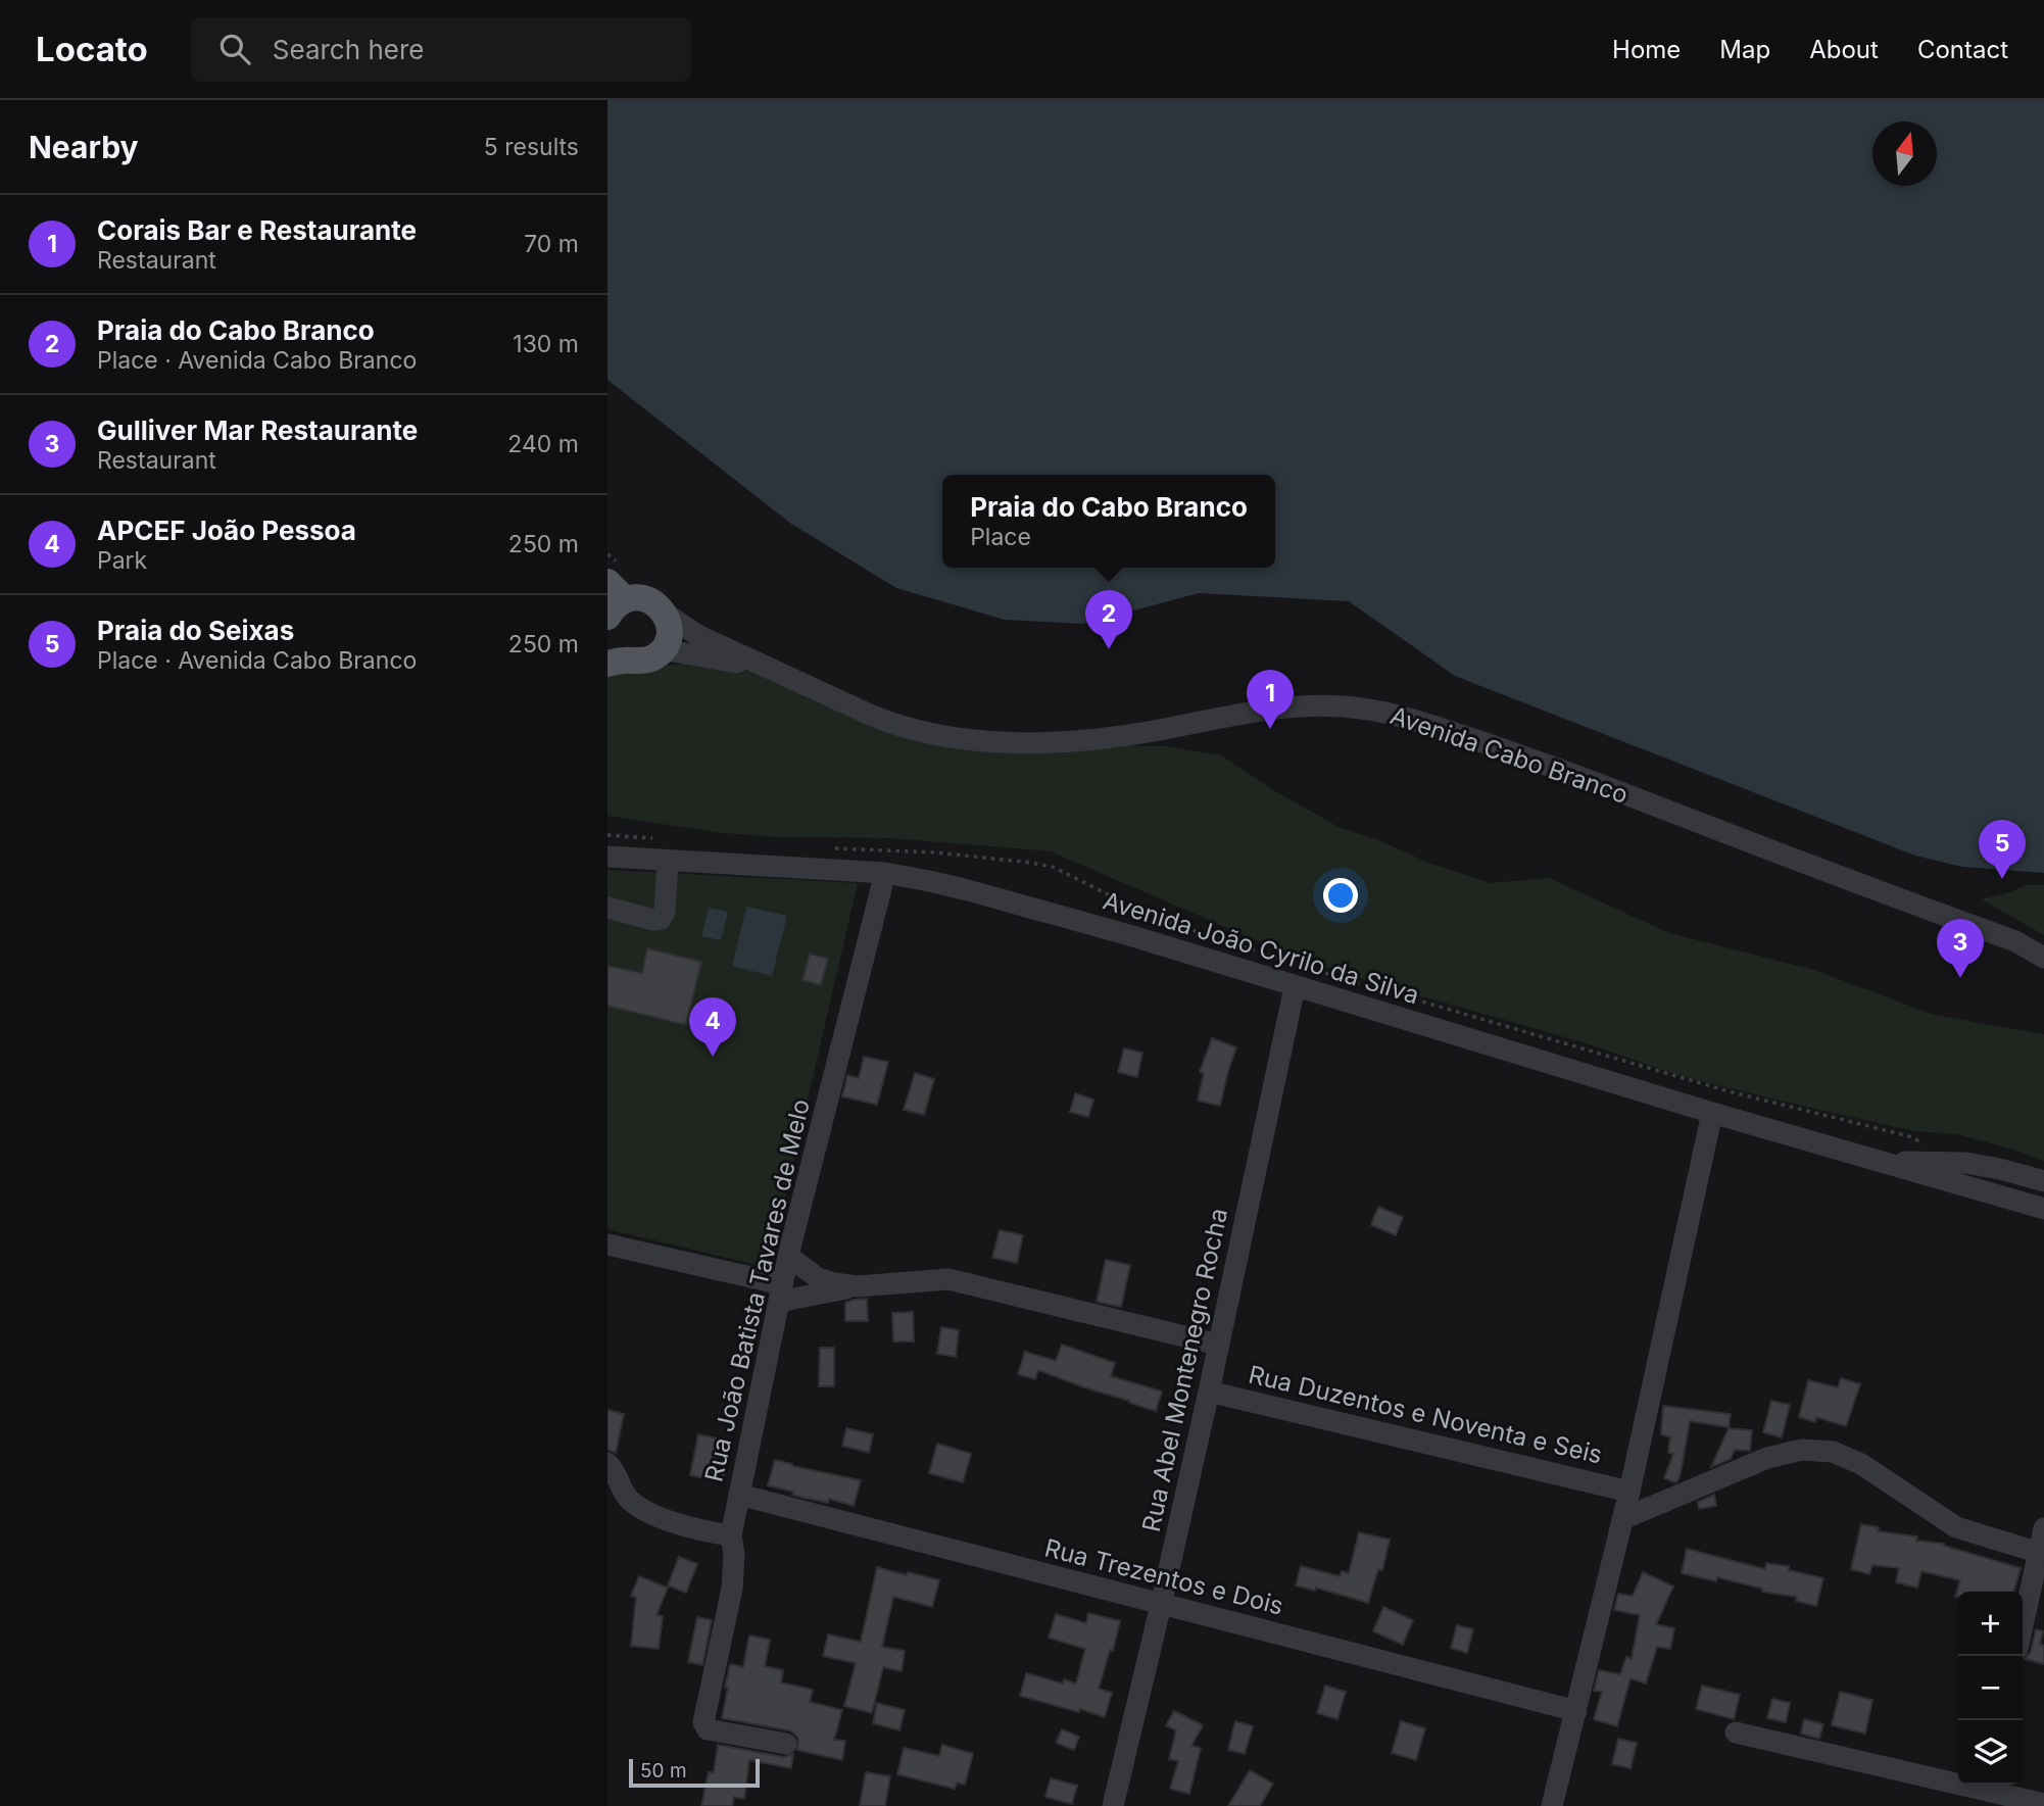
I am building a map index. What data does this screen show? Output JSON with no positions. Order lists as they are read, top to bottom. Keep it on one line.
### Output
{"streets":{"street":["Avenida Cabo Branco","Avenida João Cyrilo da Silva","Rua João Batista Tavares de Melo","Rua Abel Montenegro Rocha","Rua Duzentos e Noventa e Seis","Rua Trezentos e Dois"]},"crossings":[["Avenida João Cyrilo da Silva","Rua João Batista Tavares de Melo"],["Avenida João Cyrilo da Silva","Rua Abel Montenegro Rocha"],["Avenida João Cyrilo da Silva","Rua Duzentos e Noventa e Seis"],["Rua João Batista Tavares de Melo","Rua Duzentos e Noventa e Seis"],["Rua João Batista Tavares de Melo","Rua Trezentos e Dois"],["Rua Abel Montenegro Rocha","Rua Duzentos e Noventa e Seis"],["Rua Abel Montenegro Rocha","Rua Trezentos e Dois"],["Rua Duzentos e Noventa e Seis","Rua Trezentos e Dois"]],"scale_bar":"50 m","north":"top","page":{"header":"Locato","search":"Search here","nav":["Home","Map","About","Contact"],"heading":["Nearby","5 results"],"list":[{"mark":"1","name":"Corais Bar e Restaurante","note":"Restaurant","value":"70 m"},{"mark":"2","name":"Praia do Cabo Branco","note":"Place · Avenida Cabo Branco","value":"130 m"},{"mark":"3","name":"Gulliver Mar Restaurante","note":"Restaurant","value":"240 m"},{"mark":"4","name":"APCEF João Pessoa","note":"Park","value":"250 m"},{"mark":"5","name":"Praia do Seixas","note":"Place · Avenida Cabo Branco","value":"250 m"}],"popup":["Praia do Cabo Branco","Place"],"pins":["2","1","5","3","4"],"map_buttons":["+","−"],"scale":"50 m"}}
